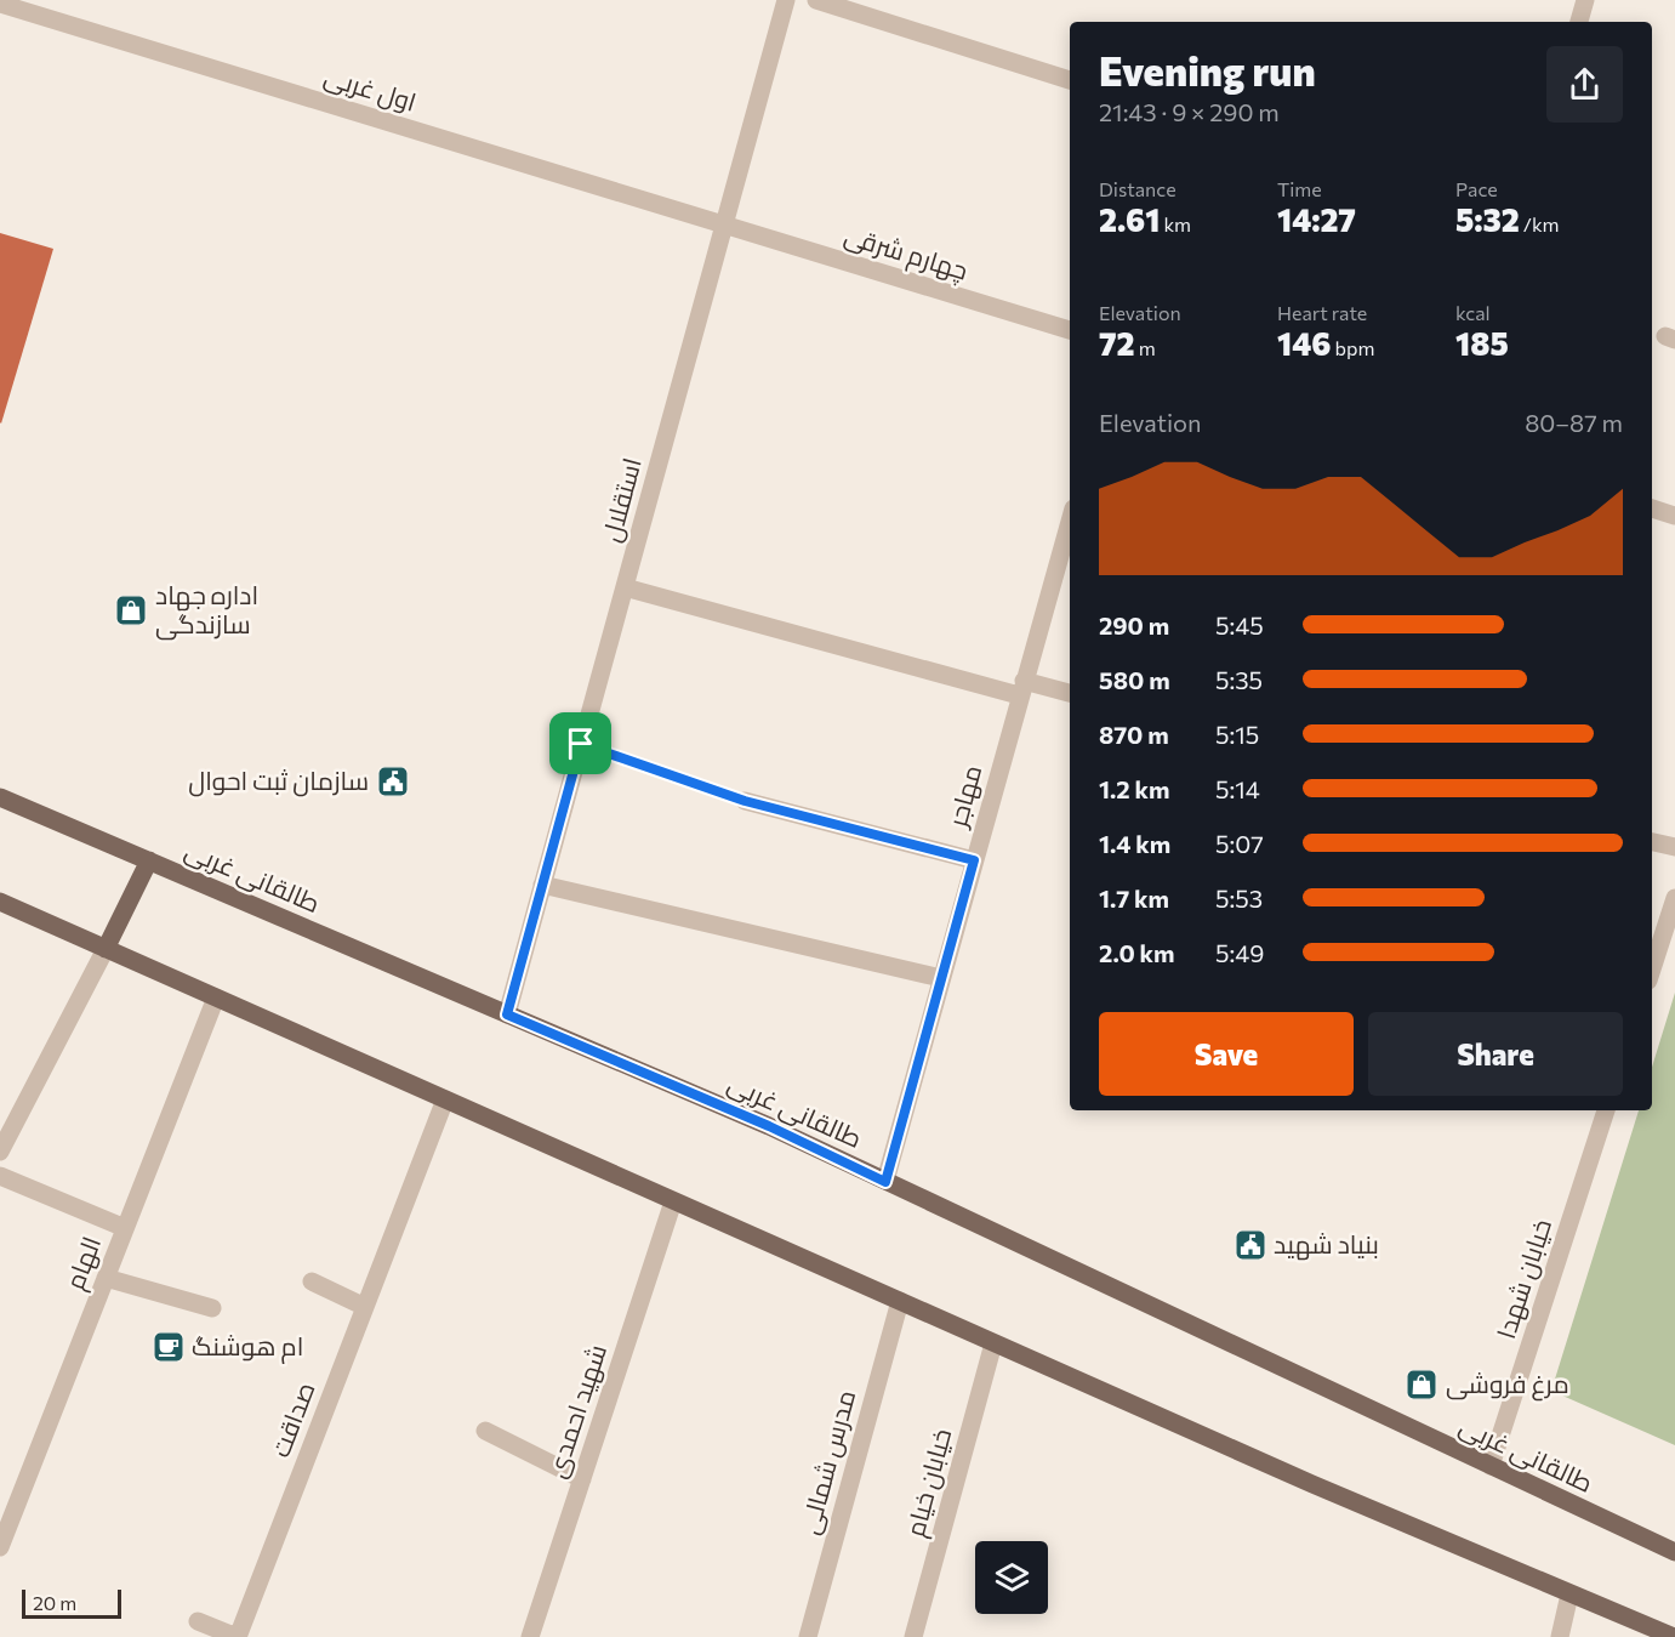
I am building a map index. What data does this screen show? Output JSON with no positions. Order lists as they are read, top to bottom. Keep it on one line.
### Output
{"streets":{"main road":["طالقانی غربی"],"street":["اول غربی","چهارم شرقی","استقلال","مهاجر","الهام","خیابان شهدا","شهید احمدی","صداقت","مدرس شمالی","خیابان خیام"]},"crossings":[["اول غربی","چهارم شرقی"],["اول غربی","استقلال"],["چهارم شرقی","استقلال"],["استقلال","طالقانی غربی"],["مهاجر","طالقانی غربی"],["طالقانی غربی","خیابان شهدا"]],"places":{"shop":["اداره جهاد سازندگی","مرغ فروشی"],"public building":["سازمان ثبت احوال","بنیاد شهید"],"cafe":["ام هوشنگ"]},"scale_bar":"20 m","page":{"heading":["Evening run","21:43 · 9 × 290 m"],"stats":[["Distance","2.61 km"],["Time","14:27"],["Pace","5:32 /km"],["Elevation","72 m"],["Heart rate","146 bpm"],["kcal","185"]],"chart":["Elevation","80–87 m"],"list":[{"name":"290 m","note":"5:45"},{"name":"580 m","note":"5:35"},{"name":"870 m","note":"5:15"},{"name":"1.2 km","note":"5:14"},{"name":"1.4 km","note":"5:07"},{"name":"1.7 km","note":"5:53"},{"name":"2.0 km","note":"5:49"}],"buttons":["Save","Share"],"scale":"20 m"}}
